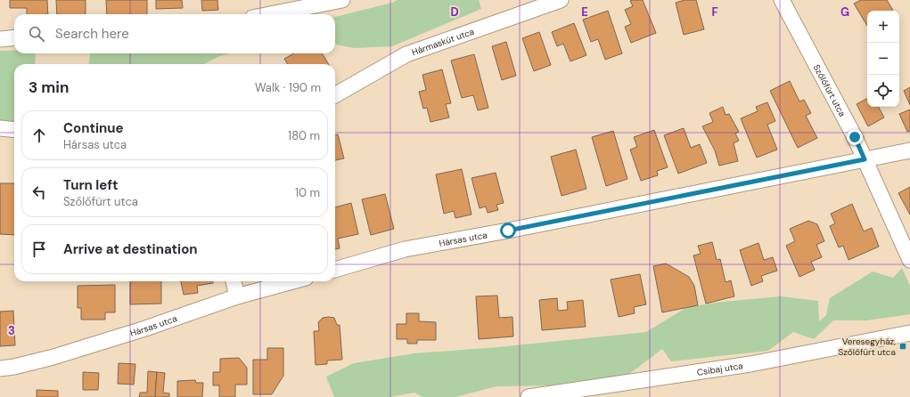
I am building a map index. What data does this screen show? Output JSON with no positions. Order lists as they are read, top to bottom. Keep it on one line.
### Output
{"streets":{"street":["Hármaskút utca","Szőlőfürt utca","Hársas utca","Csibaj utca"]},"crossings":[["Szőlőfürt utca","Hársas utca"]],"places":{"transit":["Veresegyház, Szőlőfürt utca"]},"page":{"map_buttons":["+","−"],"search":"Search here","heading":["3 min","Walk · 190 m"],"list":[["Continue","Hársas utca","180 m"],["Turn left","Szőlőfürt utca","10 m"],"Arrive at destination"]},"grid":{"columns":["D","E","F","G"],"rows":["3"]}}
